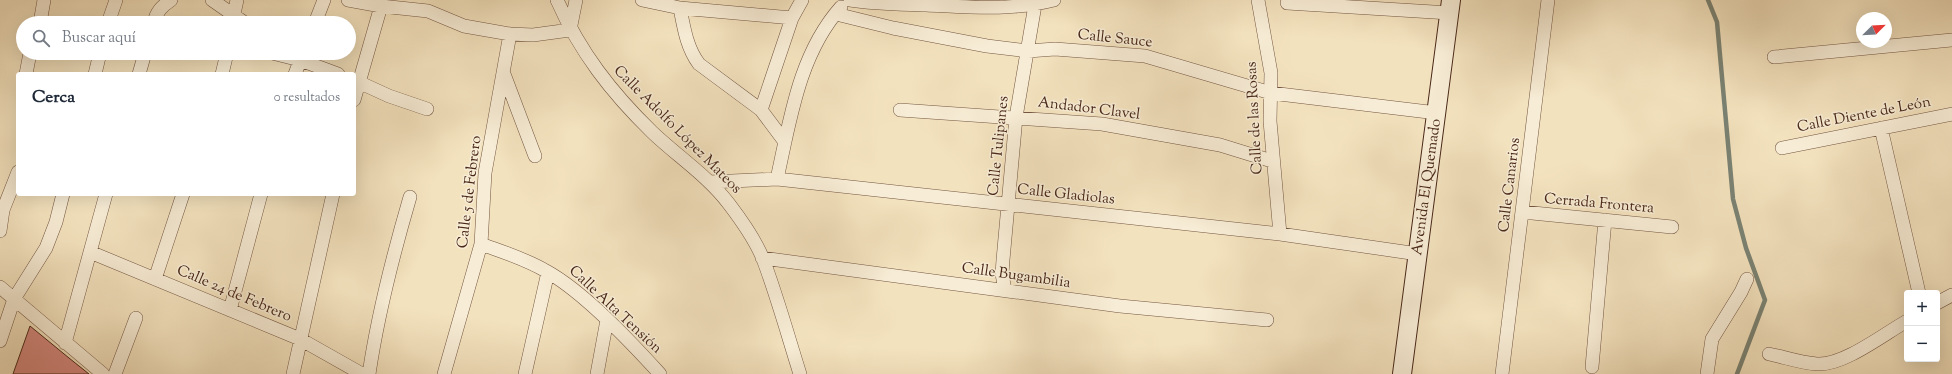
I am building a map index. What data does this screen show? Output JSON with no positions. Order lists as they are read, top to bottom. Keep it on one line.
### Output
{"streets":{"main road":["Avenida El Quemado"],"street":["Calle Sauce","Andador Clavel","Calle Diente de León","Calle de las Rosas","Calle Adolfo López Mateos","Calle Tulipanes","Calle Canarios","Calle 5 de Febrero","Calle Gladiolas","Cerrada Frontera","Calle Bugambilia","Calle 24 de Febrero","Calle Alta Tensión"]},"crossings":[["Calle Sauce","Calle de las Rosas"],["Calle Sauce","Calle Tulipanes"],["Calle Sauce","Avenida El Quemado"],["Andador Clavel","Calle de las Rosas"],["Andador Clavel","Calle Tulipanes"],["Calle de las Rosas","Calle Gladiolas"],["Calle Adolfo López Mateos","Calle Gladiolas"],["Calle Adolfo López Mateos","Calle Bugambilia"],["Calle Tulipanes","Calle Gladiolas"],["Calle Tulipanes","Calle Bugambilia"],["Calle Canarios","Cerrada Frontera"],["Avenida El Quemado","Calle Gladiolas"],["Calle 5 de Febrero","Calle Alta Tensión"]],"north":"top right","page":{"search":"Buscar aquí","heading":["Cerca","0 resultados"],"map_buttons":["+","−"]}}
